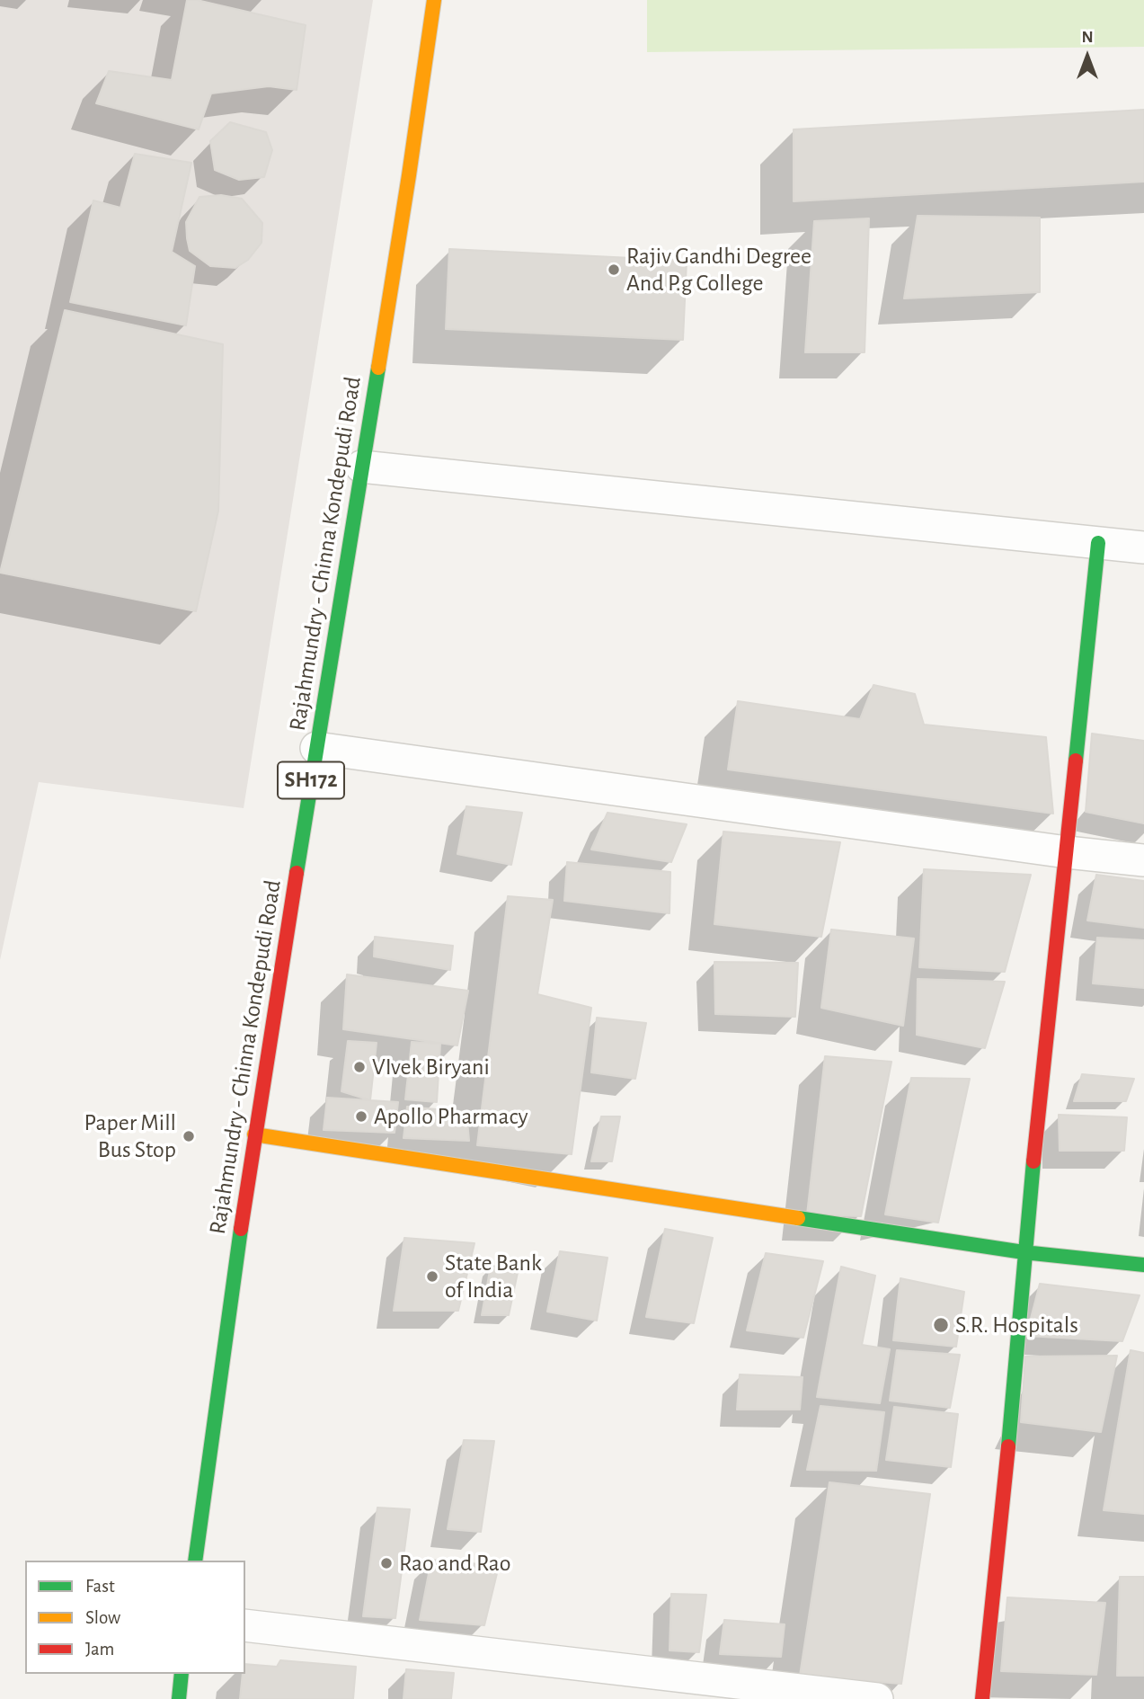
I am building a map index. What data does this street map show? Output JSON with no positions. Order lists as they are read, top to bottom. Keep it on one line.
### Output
{"streets":{"street":["Rajahmundry - Chinna Kondepudi Road","SH172"]},"places":["Rajiv Gandhi Degree And P.g College","VIvek Biryani","Apollo Pharmacy","Paper Mill Bus Stop","State Bank of India","S.R. Hospitals","Rao and Rao"],"legend":["Fast","Slow","Jam"],"north":"top"}
